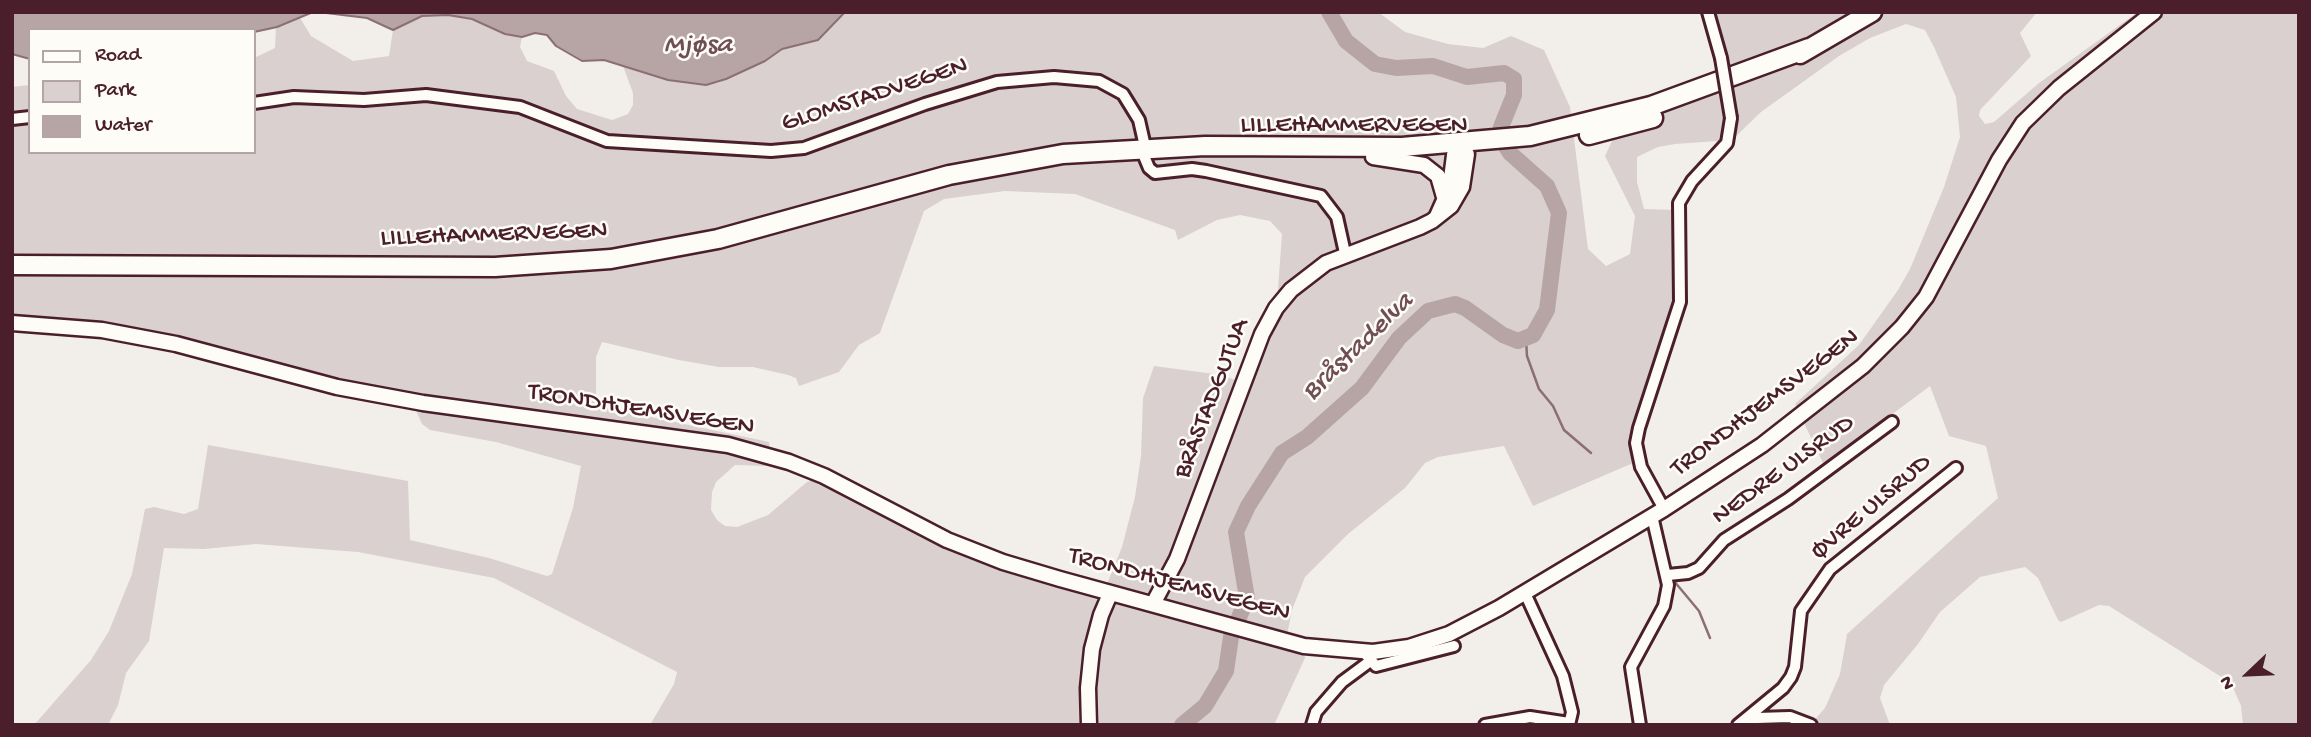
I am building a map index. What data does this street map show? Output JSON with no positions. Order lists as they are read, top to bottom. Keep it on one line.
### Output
{"streets":{"highway":["LILLEHAMMERVEGEN"],"main road":["BRÅSTADGUTUA","TRONDHJEMSVEGEN"],"street":["GLOMSTADVEGEN","NEDRE ULSRUD","ØVRE ULSRUD"]},"crossings":[["LILLEHAMMERVEGEN","BRÅSTADGUTUA"],["BRÅSTADGUTUA","TRONDHJEMSVEGEN"]],"water":["Mjøsa","Bråstadelva"],"legend":["Road","Park","Water"],"north":"bottom left"}
